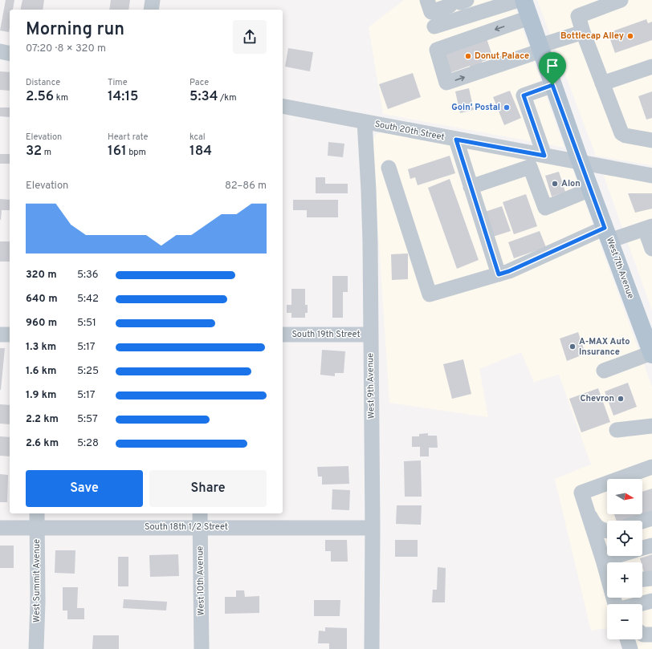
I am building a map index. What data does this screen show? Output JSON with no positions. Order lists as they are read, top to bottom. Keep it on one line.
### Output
{"streets":{"main road":["West 7th Avenue"],"street":["South 20th Street","South 19th Street","West 9th Avenue","South 18th 1/2 Street","West Summit Avenue","West 10th Avenue"]},"crossings":[["South 20th Street","West 7th Avenue"],["South 20th Street","West 9th Avenue"],["South 19th Street","West 9th Avenue"],["West 9th Avenue","South 18th 1/2 Street"],["South 18th 1/2 Street","West Summit Avenue"],["South 18th 1/2 Street","West 10th Avenue"]],"places":["Bottlecap Alley","Donut Palace","Goin' Postal","Alon","A-MAX Auto Insurance","Chevron"],"north":"right","page":{"heading":["Morning run","07:20 · 8 × 320 m"],"stats":[["Distance","2.56 km"],["Time","14:15"],["Pace","5:34 /km"],["Elevation","32 m"],["Heart rate","161 bpm"],["kcal","184"]],"chart":["Elevation","82–86 m"],"list":[{"name":"320 m","note":"5:36"},{"name":"640 m","note":"5:42"},{"name":"960 m","note":"5:51"},{"name":"1.3 km","note":"5:17"},{"name":"1.6 km","note":"5:25"},{"name":"1.9 km","note":"5:17"},{"name":"2.2 km","note":"5:57"},{"name":"2.6 km","note":"5:28"}],"buttons":["Save","Share"],"map_buttons":["+","−"]}}
